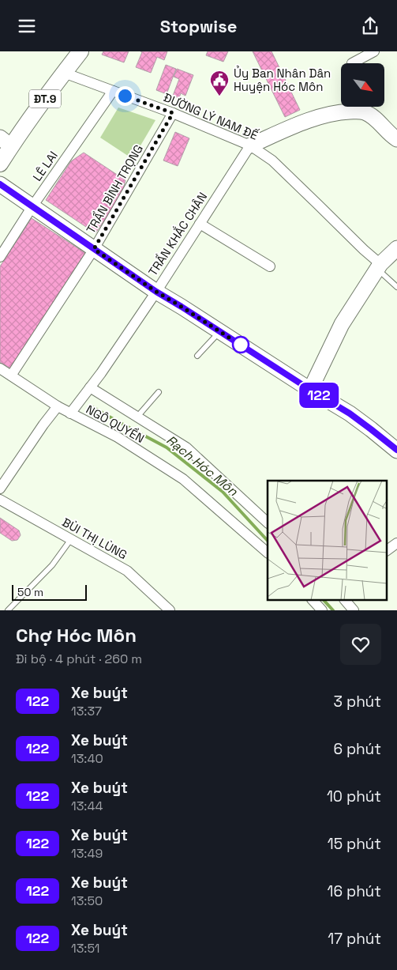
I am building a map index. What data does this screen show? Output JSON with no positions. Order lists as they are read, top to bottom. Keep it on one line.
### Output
{"streets":{"main road":["ĐT.9"],"street":["ĐƯỜNG LÝ NAM ĐẾ","LÊ LAI","TRẦN BÌNH TRỌNG","TRẦN KHẮC CHÂN","NGÔ QUYỀN","BÙI THỊ LÙNG"]},"crossings":[["ĐT.9","ĐƯỜNG LÝ NAM ĐẾ"],["ĐƯỜNG LÝ NAM ĐẾ","LÊ LAI"],["ĐƯỜNG LÝ NAM ĐẾ","TRẦN BÌNH TRỌNG"],["ĐƯỜNG LÝ NAM ĐẾ","TRẦN KHẮC CHÂN"],["TRẦN BÌNH TRỌNG","NGÔ QUYỀN"],["TRẦN KHẮC CHÂN","NGÔ QUYỀN"]],"water":["Rạch Hóc Môn"],"places":{"public building":["Ủy Ban Nhân Dân Huyện Hóc Môn"]},"lines":["bus line 122"],"scale_bar":"50 m","north":"bottom right","page":{"header":"Stopwise","on_map":"122","scale":"50 m","heading":["Chợ Hóc Môn","Đi bộ · 4 phút · 260 m"],"list":[{"mark":"122","name":"Xe buýt","note":"13:37","value":"3 phút"},{"mark":"122","name":"Xe buýt","note":"13:40","value":"6 phút"},{"mark":"122","name":"Xe buýt","note":"13:44","value":"10 phút"},{"mark":"122","name":"Xe buýt","note":"13:49","value":"15 phút"},{"mark":"122","name":"Xe buýt","note":"13:50","value":"16 phút"},{"mark":"122","name":"Xe buýt","note":"13:51","value":"17 phút"}]}}
